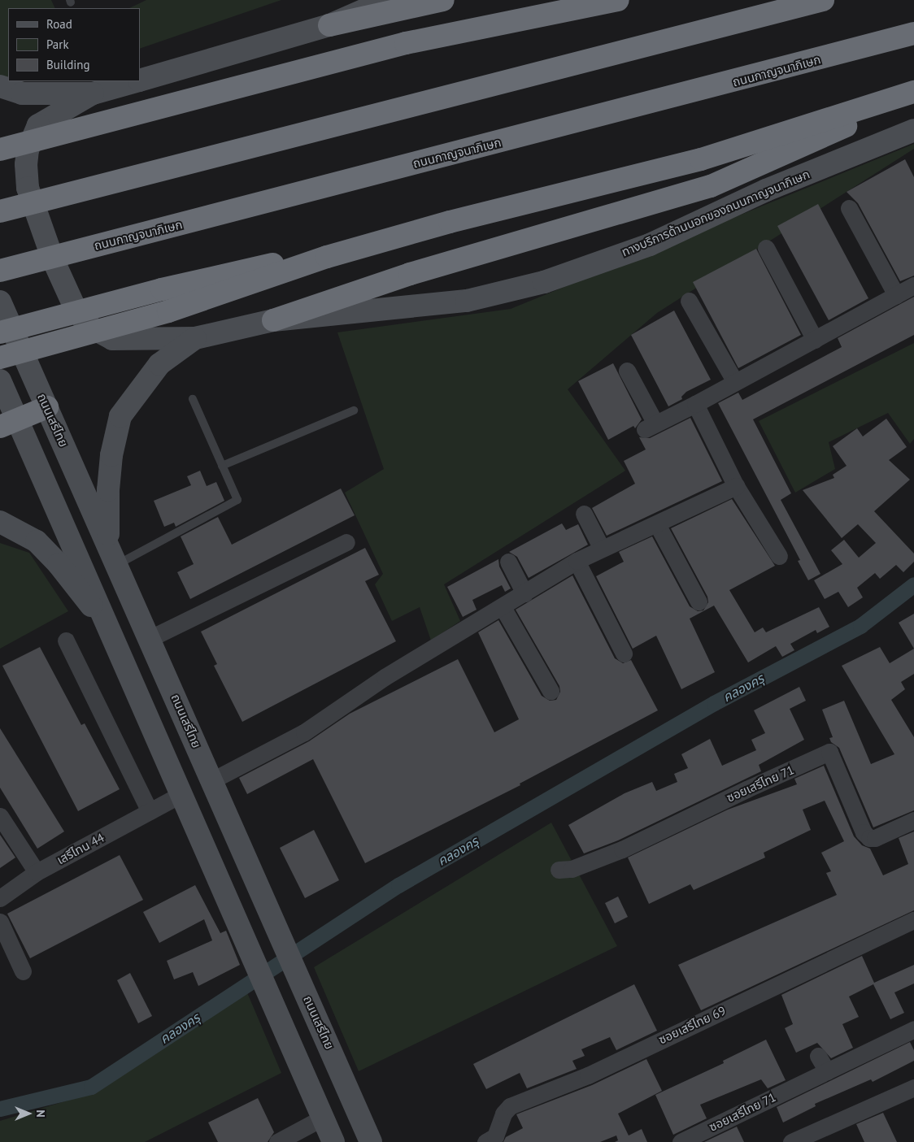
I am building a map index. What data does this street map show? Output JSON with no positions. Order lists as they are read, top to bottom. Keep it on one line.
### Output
{"streets":{"highway":["ถนนกาญจนาภิเษก"],"main road":["ทางบริการด้านนอกของถนนกาญจนาภิเษก","ถนนเสรีไทย"],"street":["ซอยเสรีไทย 71","เสรีไทน 44","ซอยเสรีไทย 69"]},"water":["คลองครุ"],"legend":["Road","Park","Building"],"north":"right"}
